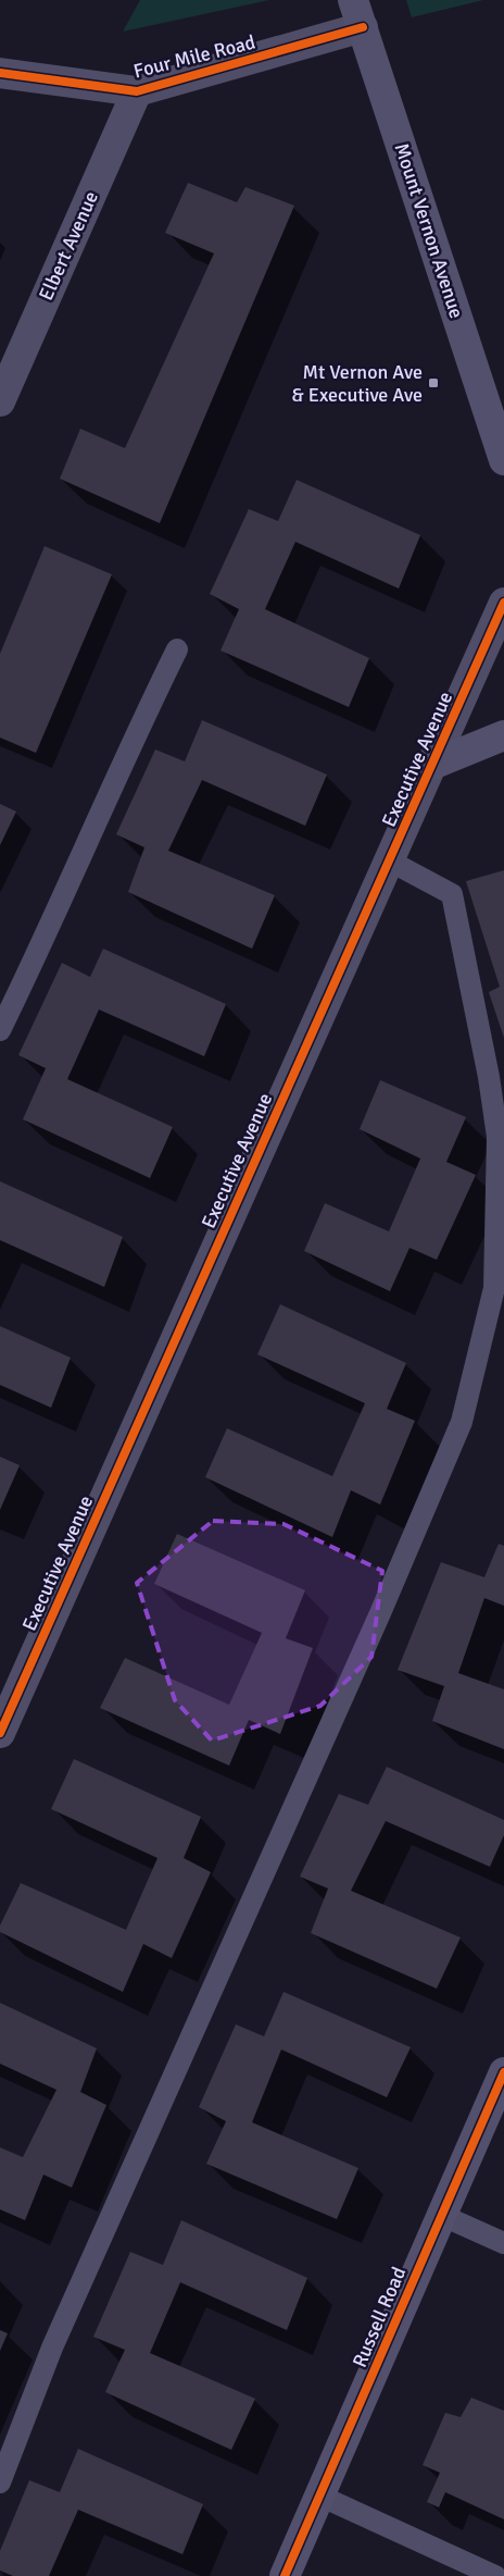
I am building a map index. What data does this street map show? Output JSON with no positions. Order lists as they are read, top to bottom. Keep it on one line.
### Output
{"streets":{"main road":["Mount Vernon Avenue","Russell Road"],"street":["Four Mile Road","Elbert Avenue","Executive Avenue"]},"crossings":[["Four Mile Road","Mount Vernon Avenue"],["Four Mile Road","Elbert Avenue"]],"places":{"transit":["Mt Vernon Ave & Executive Ave"]}}
